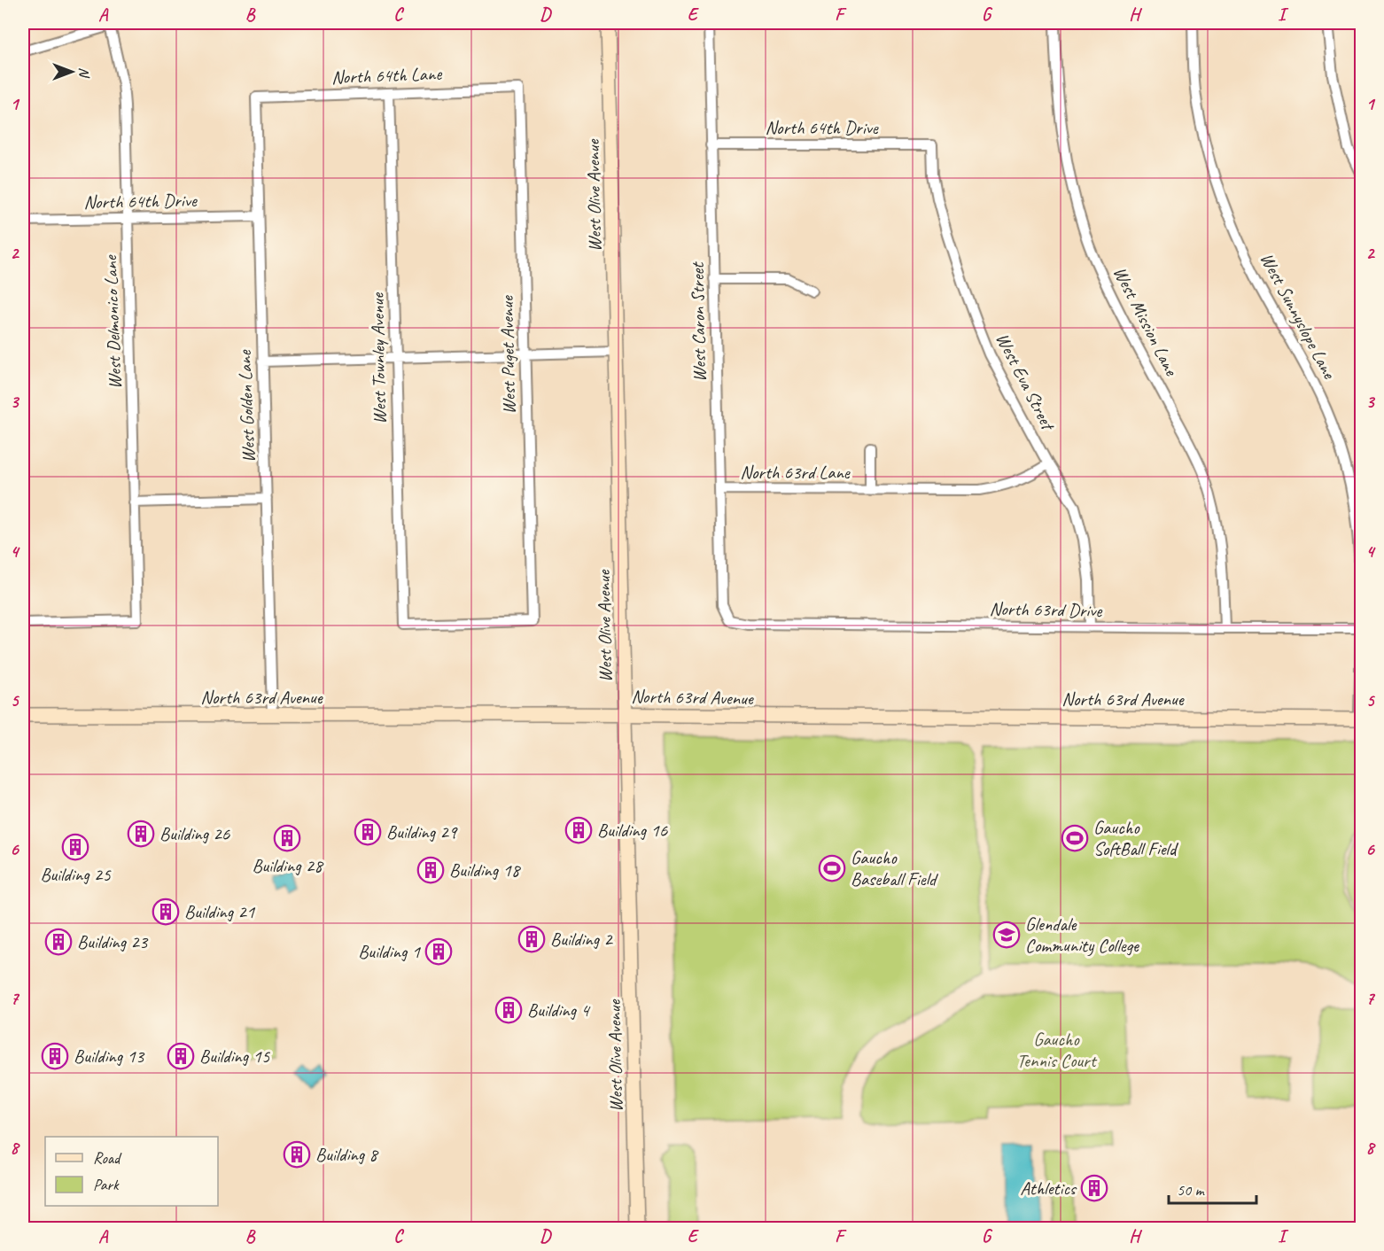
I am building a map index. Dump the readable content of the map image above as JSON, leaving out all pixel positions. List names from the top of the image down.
{
  "streets": {
    "street": [
      "North 64th Lane",
      "North 64th Drive",
      "West Olive Avenue",
      "West Sunnyslope Lane",
      "West Mission Lane",
      "West Delmonico Lane",
      "West Caron Street",
      "West Puget Avenue",
      "West Townley Avenue",
      "West Eva Street",
      "West Golden Lane",
      "North 63rd Lane",
      "North 63rd Drive",
      "North 63rd Avenue"
    ]
  },
  "crossings": [
    ["North 64th Lane", "West Puget Avenue"],
    ["North 64th Lane", "West Townley Avenue"],
    ["North 64th Lane", "West Golden Lane"],
    ["North 64th Drive", "West Delmonico Lane"],
    ["North 64th Drive", "West Caron Street"],
    ["North 64th Drive", "West Eva Street"],
    ["North 64th Drive", "West Golden Lane"],
    ["West Olive Avenue", "North 63rd Avenue"],
    ["West Sunnyslope Lane", "North 63rd Drive"],
    ["West Sunnyslope Lane", "North 63rd Avenue"],
    ["West Mission Lane", "North 63rd Drive"],
    ["West Caron Street", "North 63rd Lane"],
    ["West Caron Street", "North 63rd Drive"],
    ["West Puget Avenue", "West Townley Avenue"],
    ["West Eva Street", "North 63rd Lane"],
    ["West Eva Street", "North 63rd Drive"],
    ["West Golden Lane", "North 63rd Avenue"]
  ],
  "parks": ["Gaucho Tennis Court"],
  "places": {
    "building": [
      "Building 16",
      "Building 29",
      "Building 26",
      "Building 28",
      "Building 25",
      "Building 18",
      "Building 21",
      "Building 2",
      "Building 23",
      "Building 1",
      "Building 4",
      "Building 13",
      "Building 15",
      "Building 8",
      "Athletics"
    ],
    "sports": ["Gaucho SoftBall Field", "Gaucho Baseball Field"],
    "school or university": ["Glendale Community College"]
  },
  "legend": ["Road", "Park"],
  "scale_bar": "50 m",
  "north": "right",
  "grid": {
    "columns": [
      "A",
      "B",
      "C",
      "D",
      "E",
      "F",
      "G",
      "H",
      "I"
    ],
    "rows": [
      "1",
      "2",
      "3",
      "4",
      "5",
      "6",
      "7",
      "8"
    ]
  }
}
